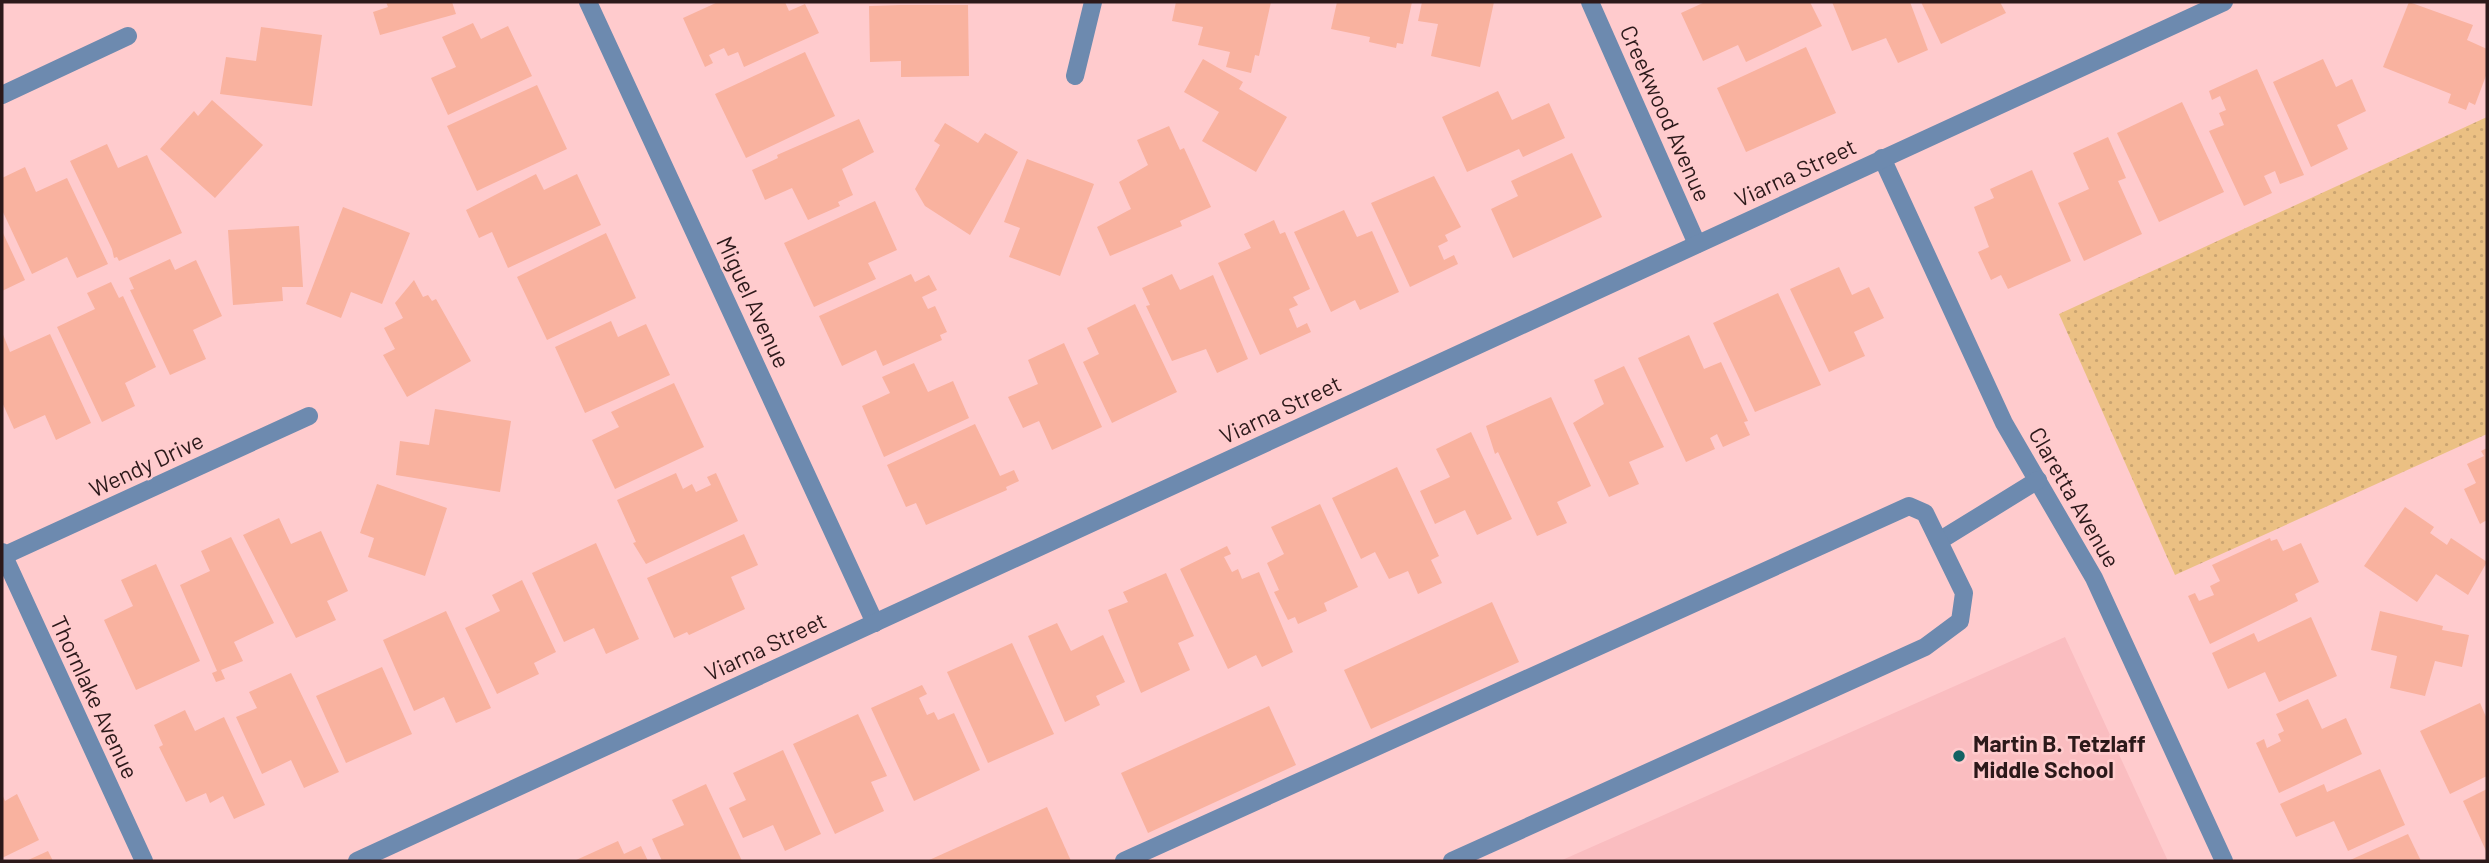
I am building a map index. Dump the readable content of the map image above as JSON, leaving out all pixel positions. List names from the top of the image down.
{
  "streets": {
    "street": [
      "Creekwood Avenue",
      "Viarna Street",
      "Miguel Avenue",
      "Wendy Drive",
      "Claretta Avenue",
      "Thornlake Avenue"
    ]
  },
  "crossings": [
    ["Creekwood Avenue", "Viarna Street"],
    ["Viarna Street", "Miguel Avenue"],
    ["Viarna Street", "Claretta Avenue"],
    ["Wendy Drive", "Thornlake Avenue"]
  ],
  "places": ["Martin B. Tetzlaff Middle School"]
}
